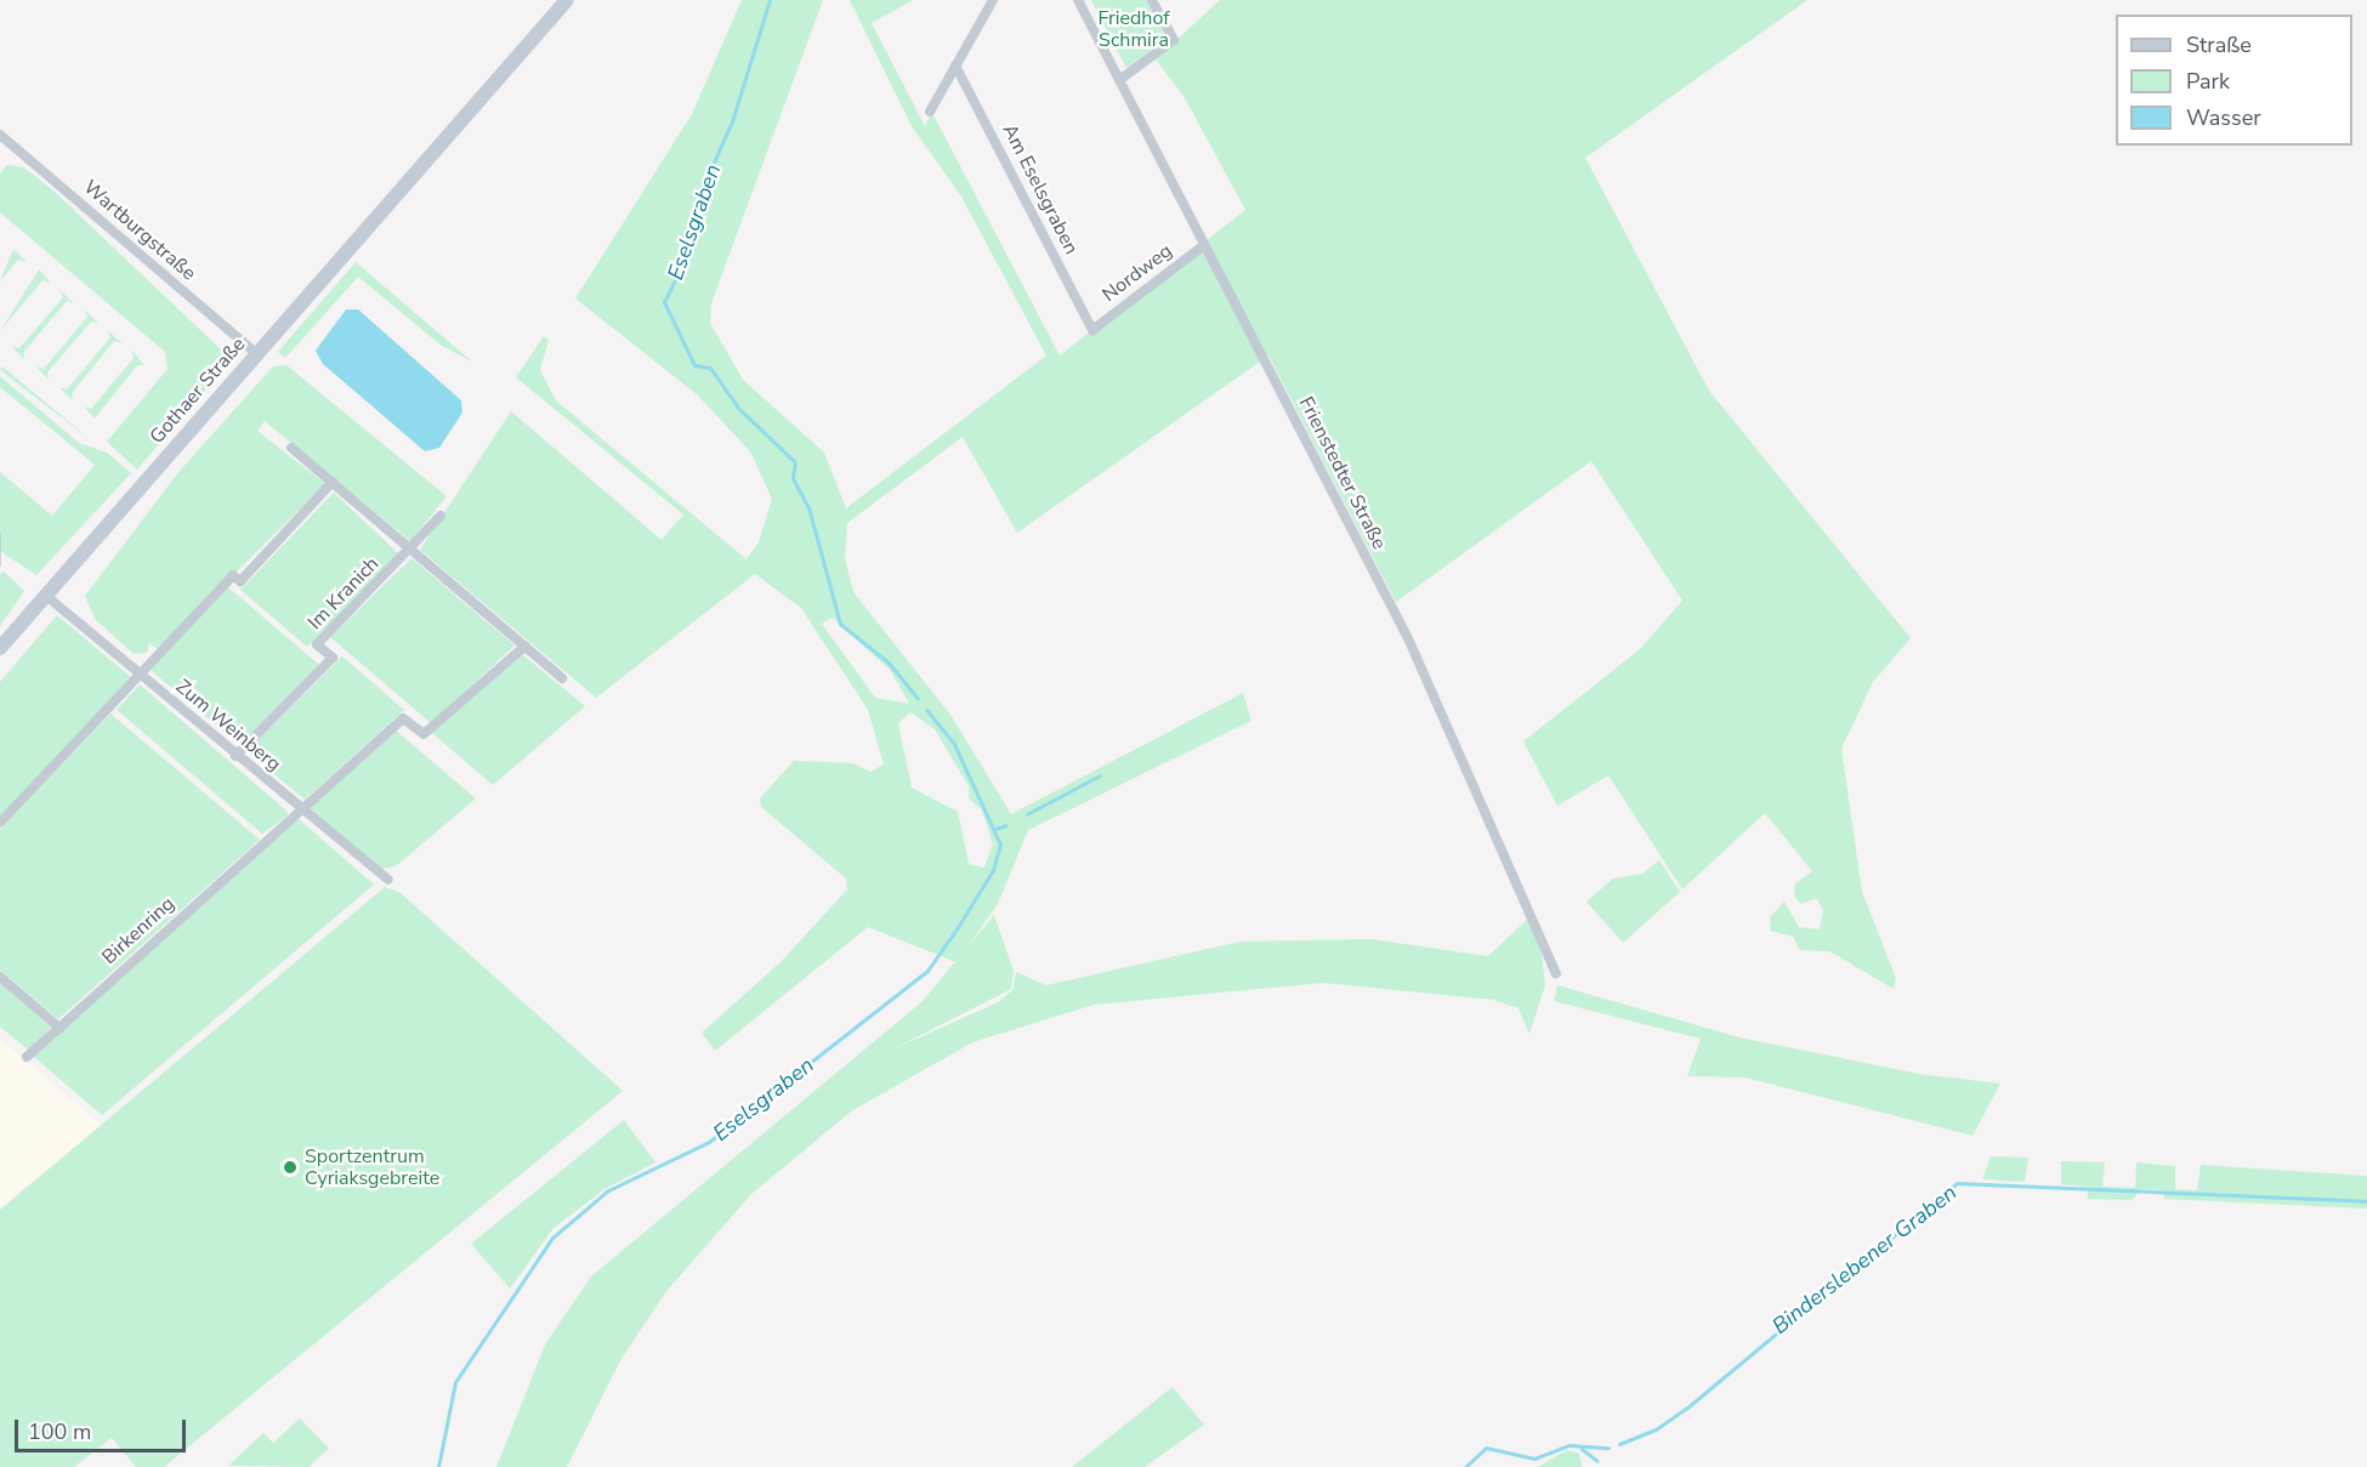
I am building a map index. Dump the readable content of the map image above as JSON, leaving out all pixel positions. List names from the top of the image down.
{
  "streets": {
    "main road": ["Gothaer Straße"],
    "street": [
      "Am Eselsgraben",
      "Wartburgstraße",
      "Nordweg",
      "Frienstedter Straße",
      "Im Kranich",
      "Zum Weinberg",
      "Birkenring"
    ]
  },
  "crossings": [
    ["Am Eselsgraben", "Nordweg"],
    ["Wartburgstraße", "Gothaer Straße"],
    ["Nordweg", "Frienstedter Straße"],
    ["Gothaer Straße", "Zum Weinberg"],
    ["Im Kranich", "Zum Weinberg"],
    ["Zum Weinberg", "Birkenring"]
  ],
  "water": ["Eselsgraben", "Binderslebener Graben"],
  "parks": ["Friedhof Schmira"],
  "places": ["Sportzentrum Cyriaksgebreite"],
  "legend": ["Straße", "Park", "Wasser"],
  "scale_bar": "100 m"
}
